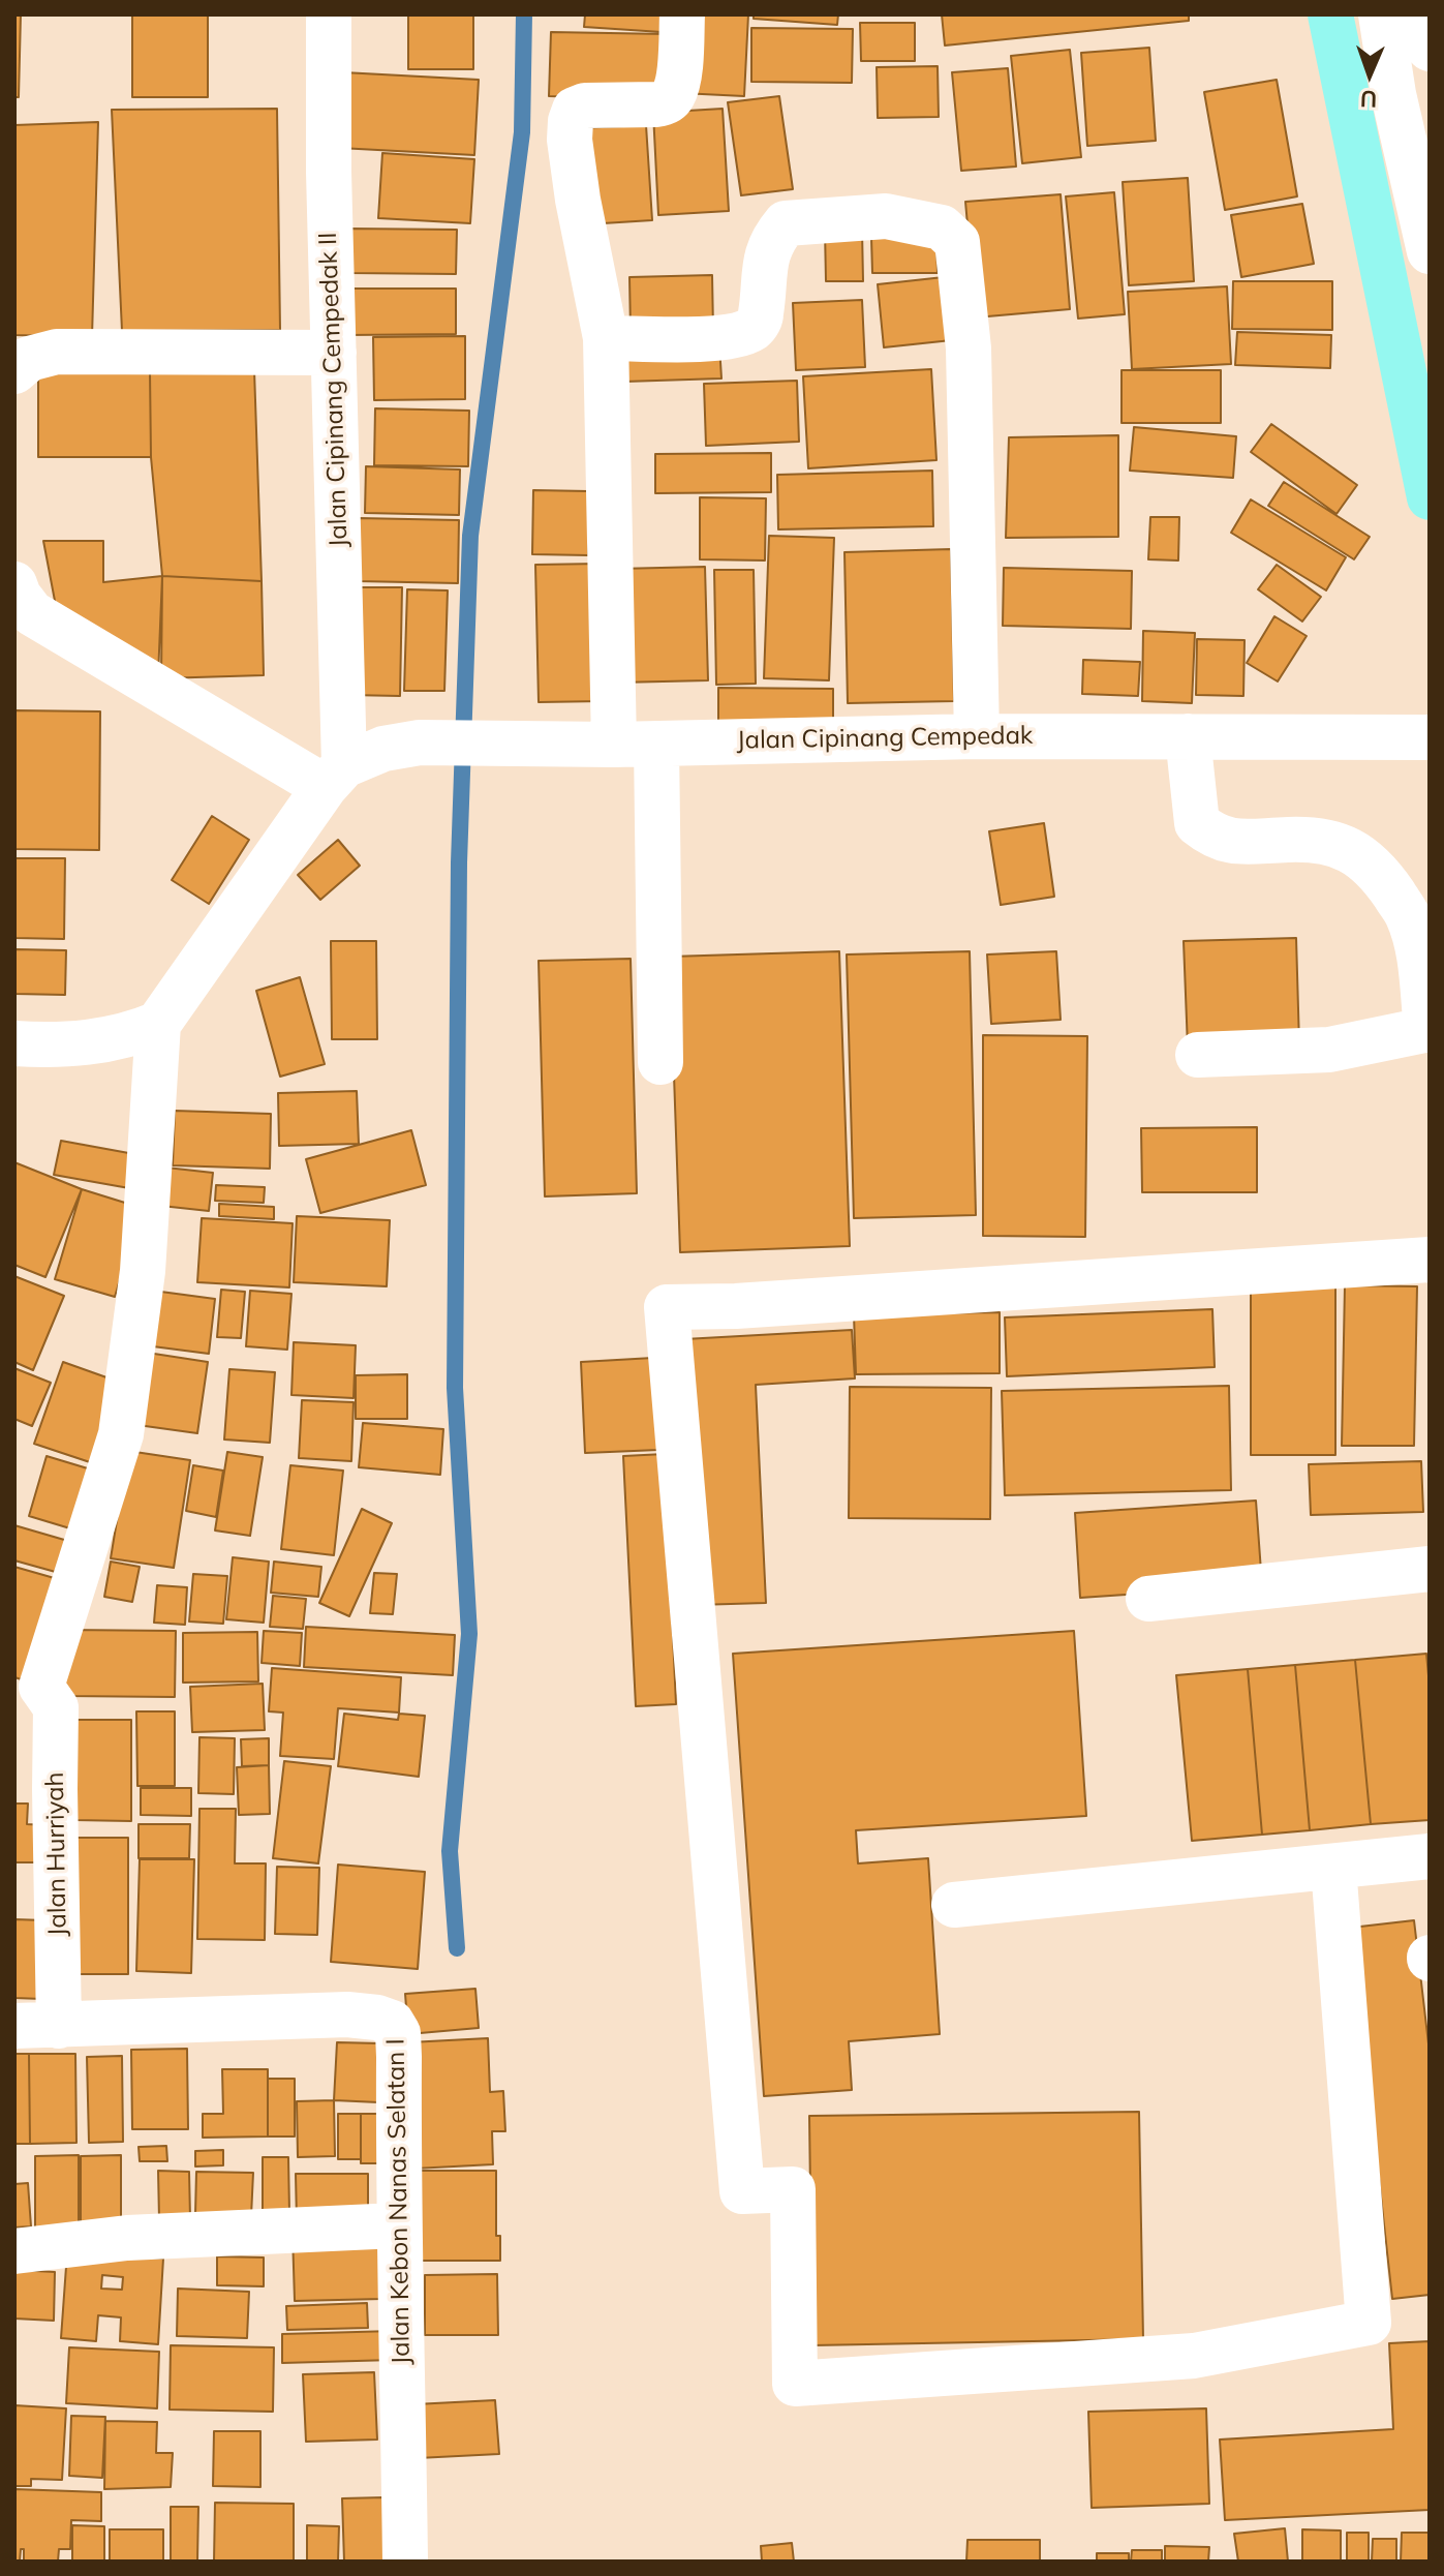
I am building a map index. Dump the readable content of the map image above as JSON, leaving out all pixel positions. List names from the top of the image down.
{
  "streets": {
    "street": [
      "Jalan Cipinang Cempedak II",
      "Jalan Cipinang Cempedak",
      "Jalan Hurriyah",
      "Jalan Kebon Nanas Selatan I"
    ]
  },
  "crossings": [
    ["Jalan Cipinang Cempedak II", "Jalan Cipinang Cempedak"],
    ["Jalan Hurriyah", "Jalan Kebon Nanas Selatan I"]
  ],
  "north": "bottom"
}
